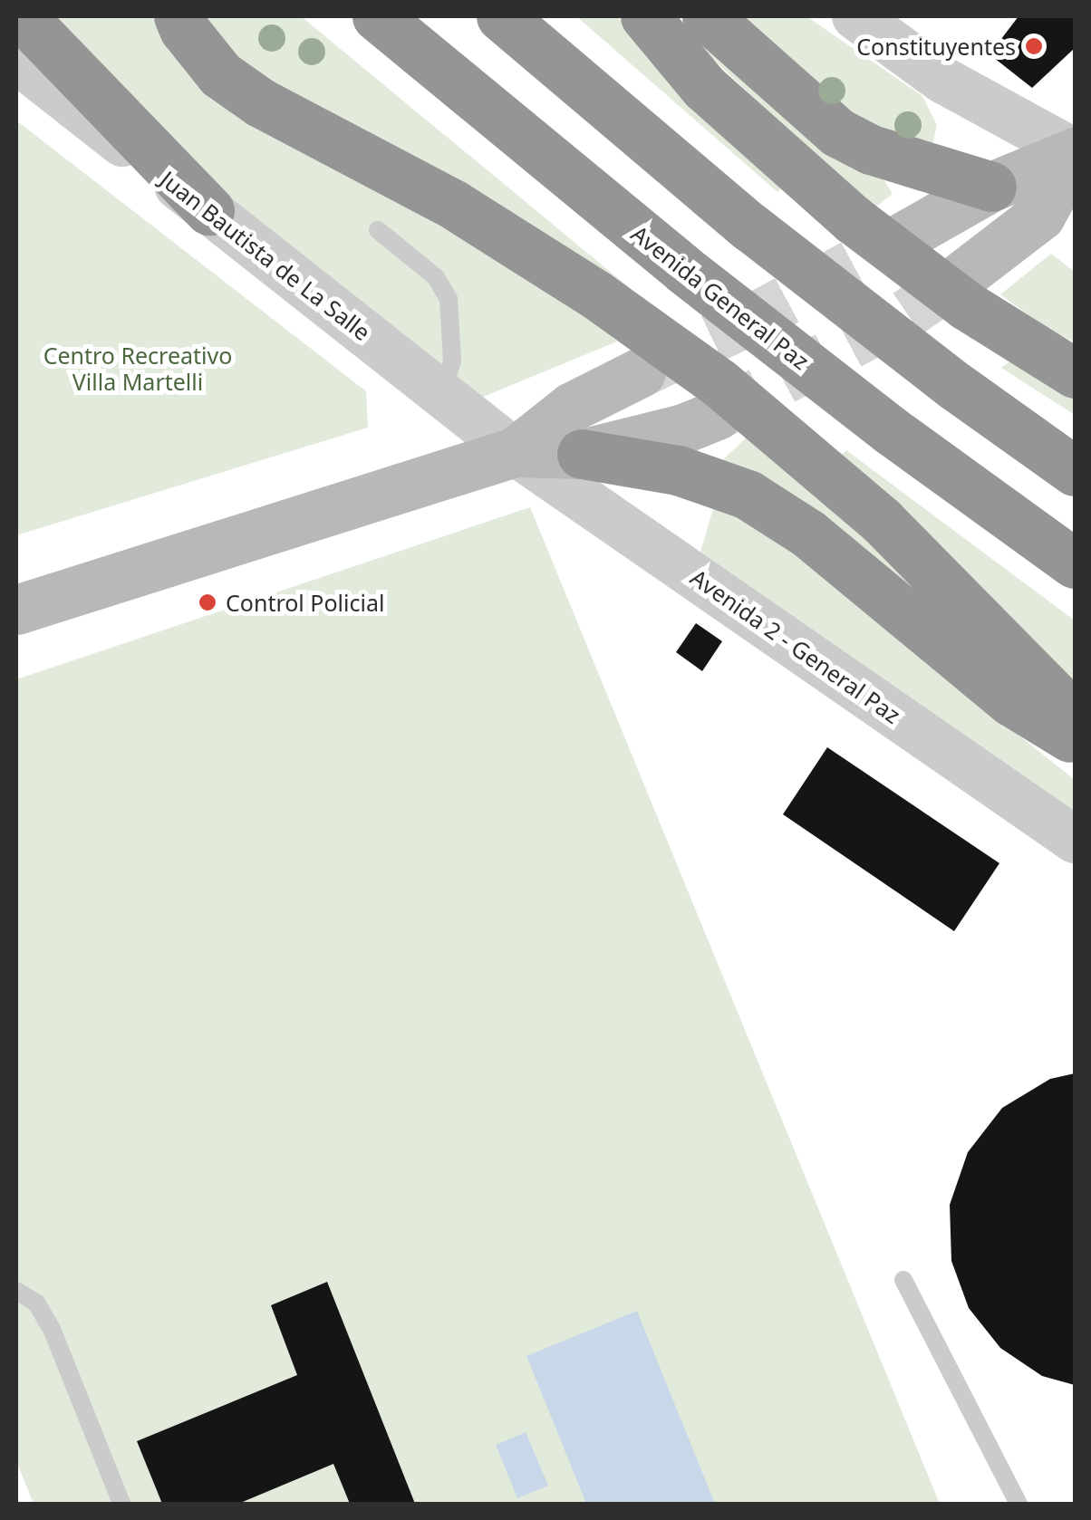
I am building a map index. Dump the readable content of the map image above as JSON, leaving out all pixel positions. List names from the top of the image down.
{
  "streets": {
    "highway": ["Avenida General Paz"],
    "street": ["Juan Bautista de La Salle", "Avenida 2 - General Paz"]
  },
  "crossings": [
    ["Juan Bautista de La Salle", "Avenida 2 - General Paz"]
  ],
  "parks": ["Centro Recreativo Villa Martelli"],
  "places": ["Constituyentes", "Control Policial"]
}
